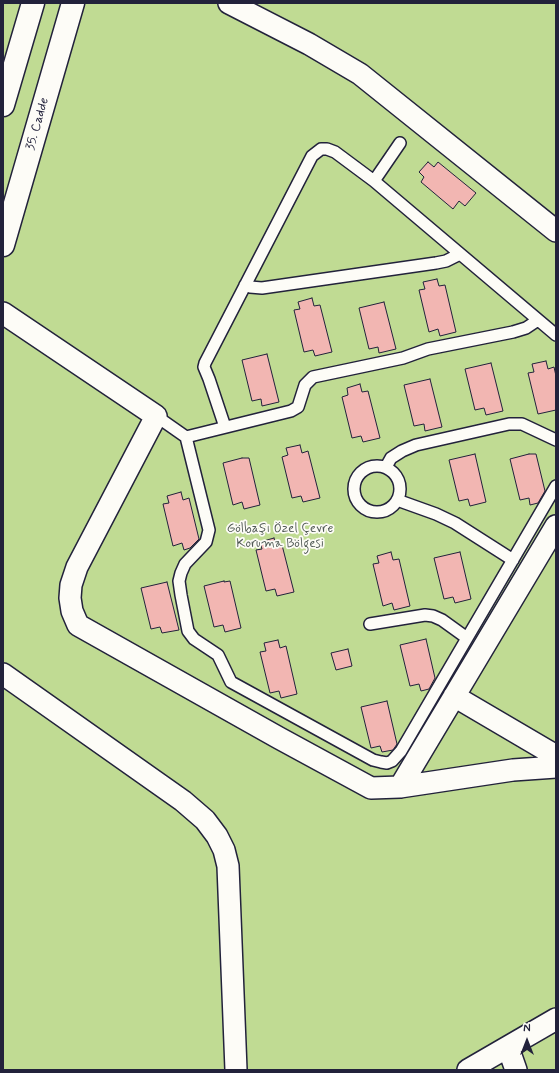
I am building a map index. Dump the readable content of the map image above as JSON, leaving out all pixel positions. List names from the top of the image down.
{
  "streets": {
    "street": ["35. Cadde"]
  },
  "parks": ["Gölbaşı Özel Çevre Koruma Bölgesi"],
  "north": "top"
}
